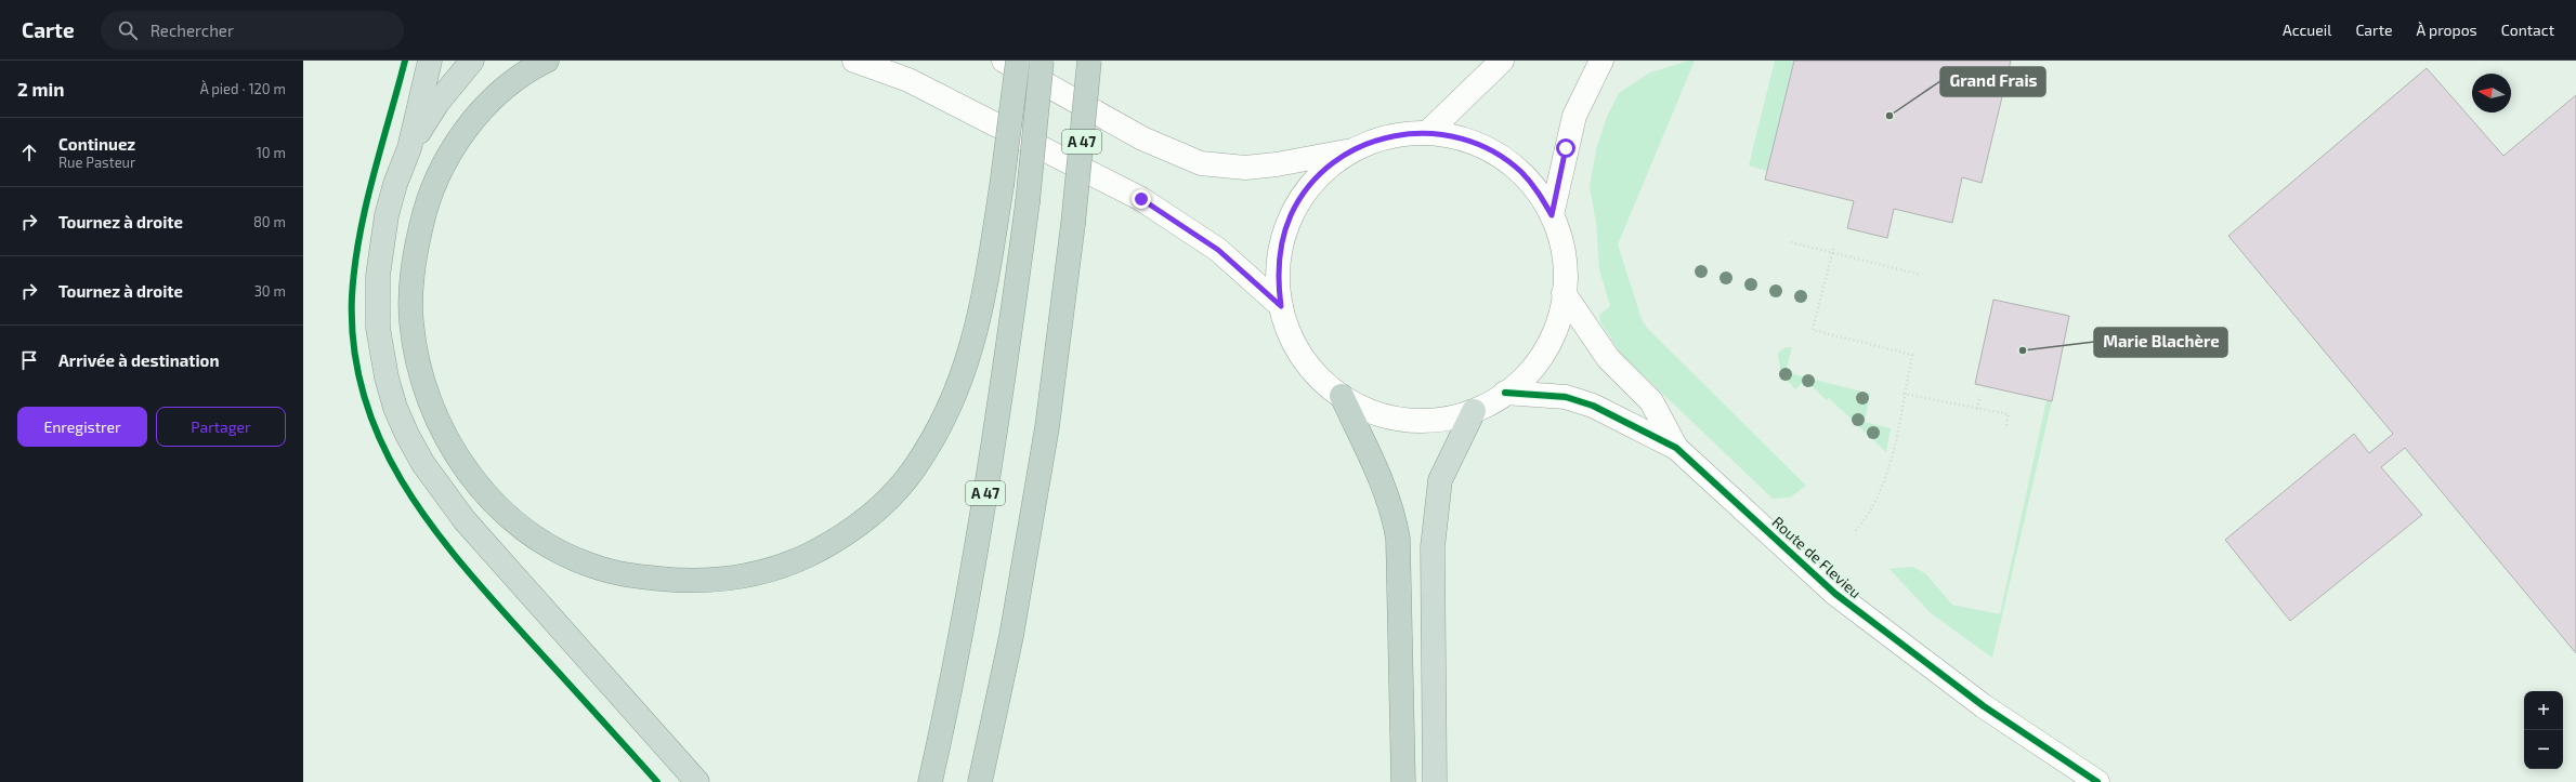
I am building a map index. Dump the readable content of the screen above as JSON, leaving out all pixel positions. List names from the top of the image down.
{
  "streets": {
    "highway": ["A 47"],
    "main road": ["Route de Flevieu"]
  },
  "places": ["Grand Frais", "Marie Blachère"],
  "north": "left",
  "page": {
    "header": "Carte",
    "search": "Rechercher",
    "nav": [
      "Accueil",
      "Carte",
      "À propos",
      "Contact"
    ],
    "heading": ["2 min", "À pied · 120 m"],
    "list": [
      ["Continuez", "Rue Pasteur", "10 m"],
      ["Tournez à droite", "80 m"],
      ["Tournez à droite", "30 m"],
      "Arrivée à destination"
    ],
    "buttons": ["Enregistrer", "Partager"],
    "map_buttons": ["+", "−"]
  }
}
